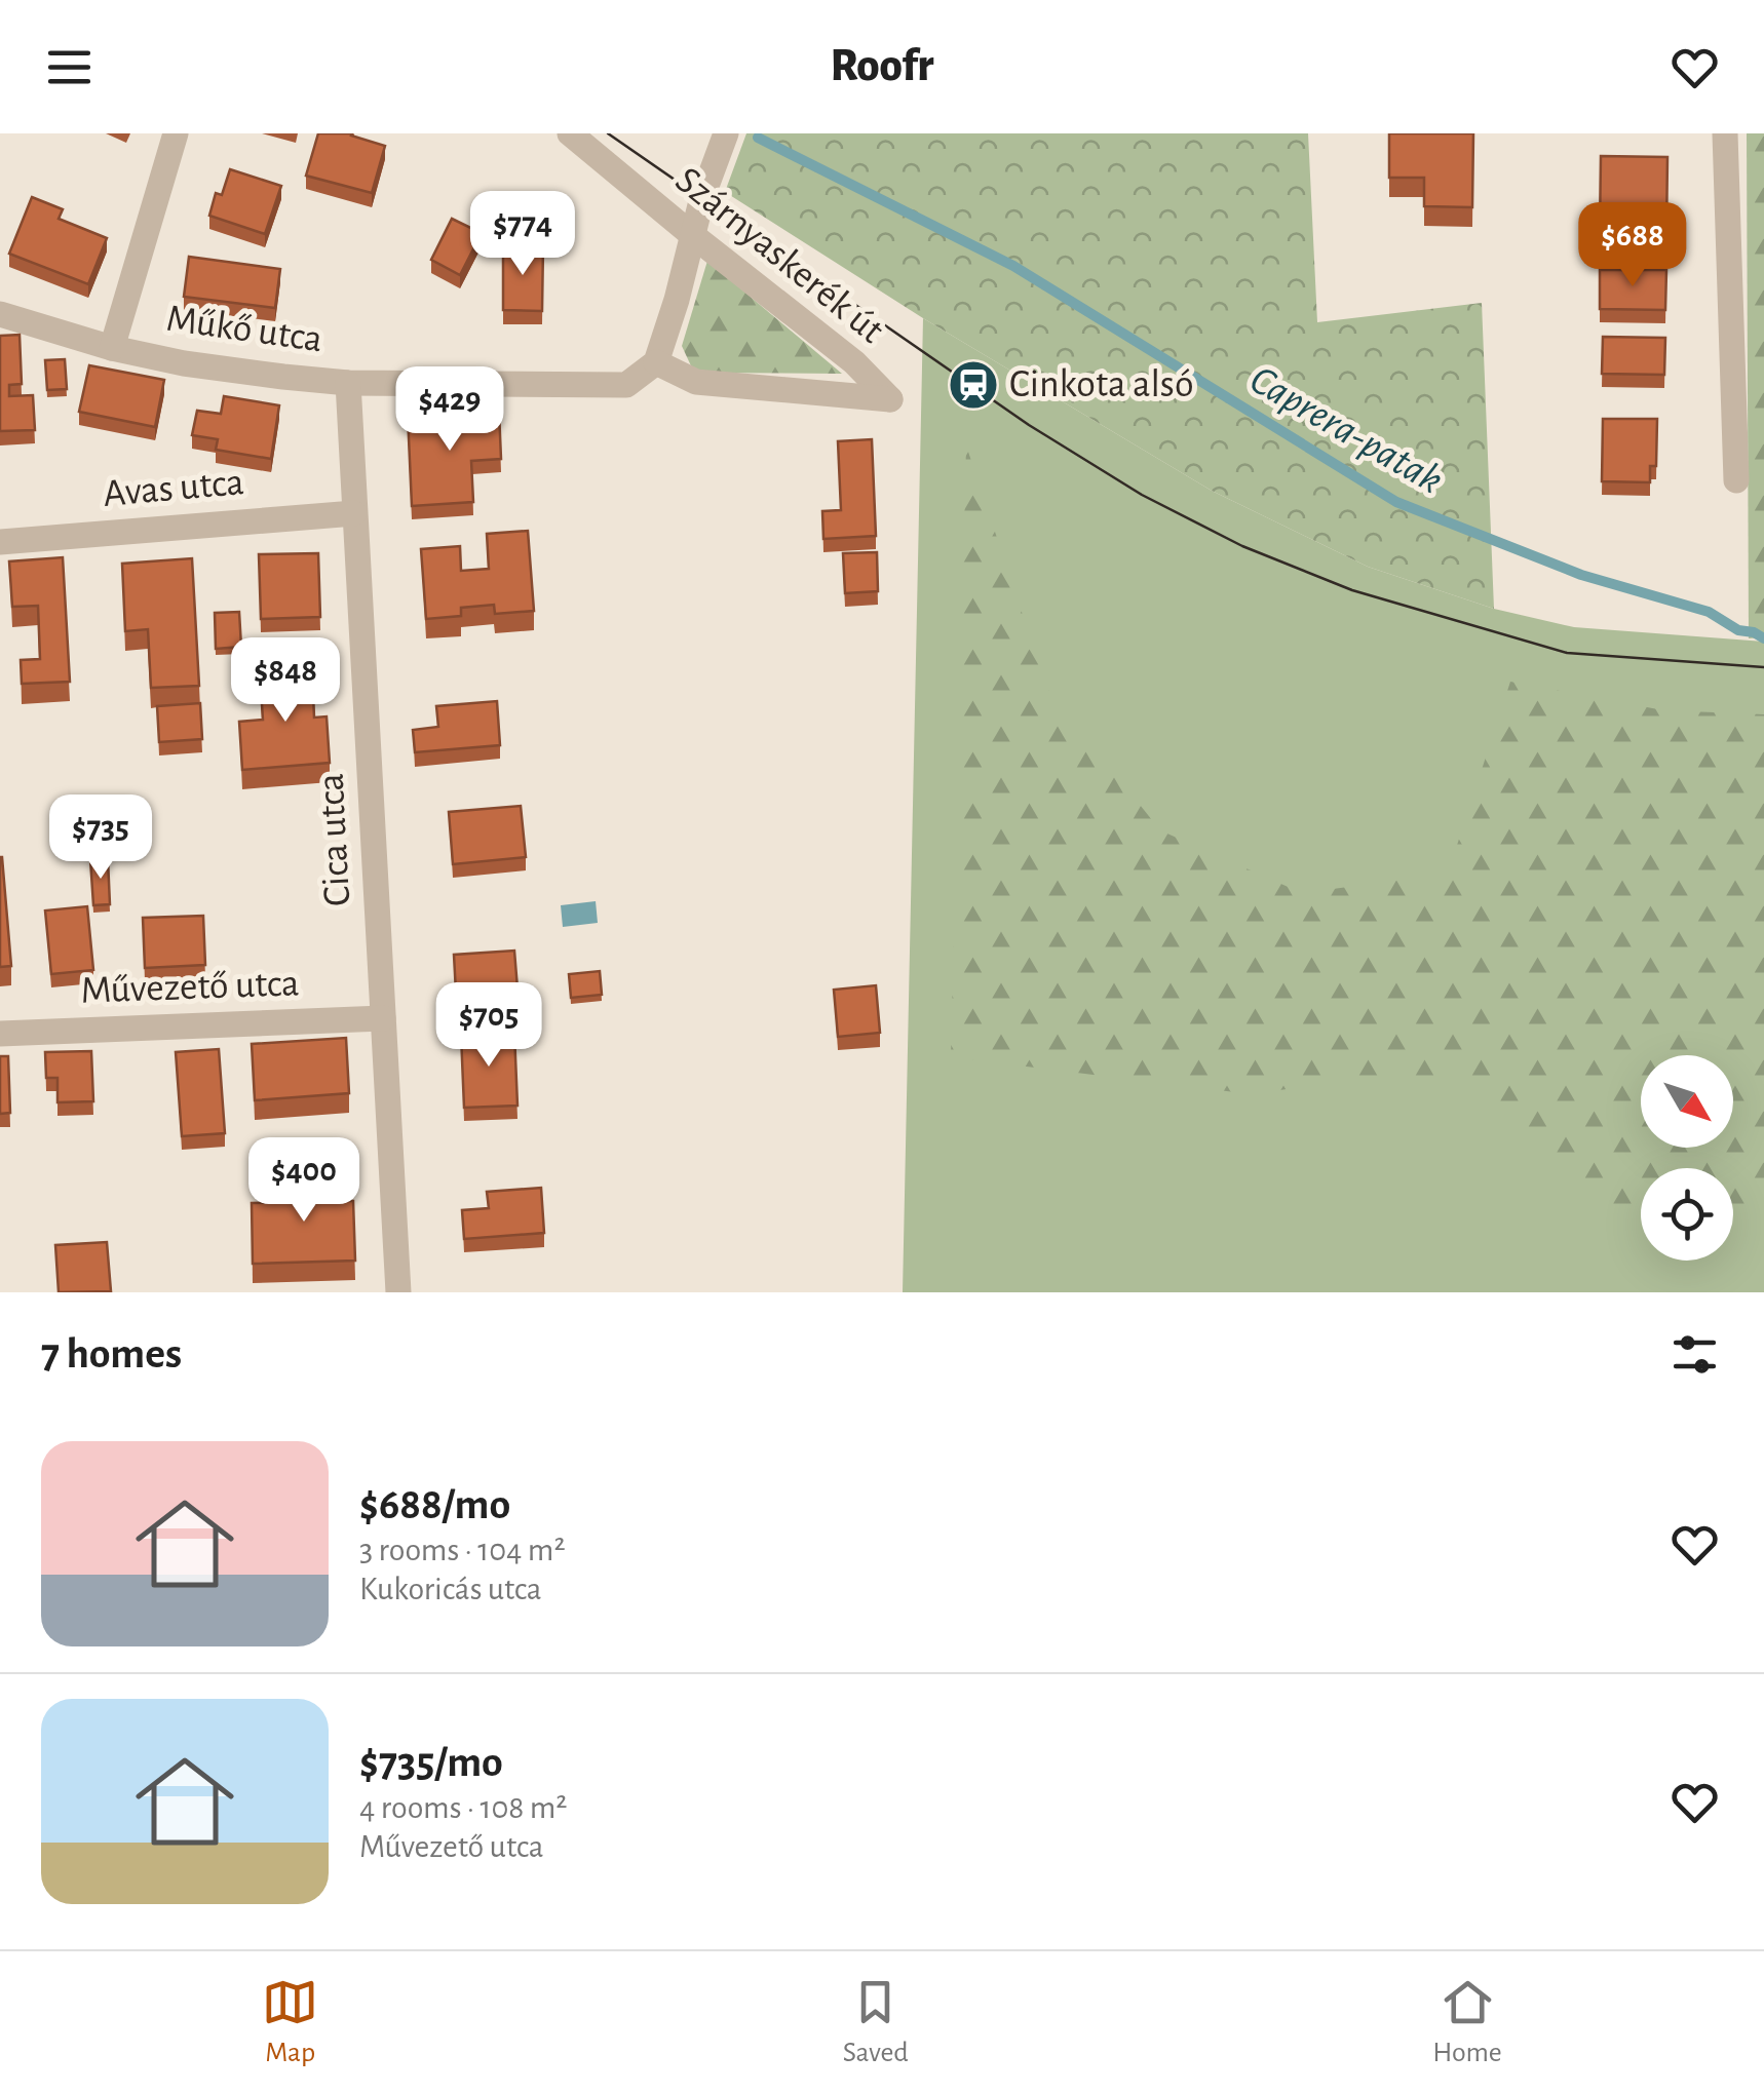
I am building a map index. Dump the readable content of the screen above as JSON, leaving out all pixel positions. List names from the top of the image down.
{
  "streets": {
    "street": [
      "Szárnyaskerék út",
      "Műkő utca",
      "Avas utca",
      "Cica utca",
      "Művezető utca"
    ]
  },
  "crossings": [
    ["Szárnyaskerék út", "Műkő utca"],
    ["Műkő utca", "Cica utca"],
    ["Avas utca", "Cica utca"],
    ["Cica utca", "Művezető utca"]
  ],
  "water": ["Caprera-patak"],
  "places": {
    "station": ["Cinkota alsó"]
  },
  "north": "bottom right",
  "page": {
    "header": "Roofr",
    "price": [
      "$774",
      "$688",
      "$429",
      "$848",
      "$735",
      "$705",
      "$400"
    ],
    "heading": "7 homes",
    "list": [
      {
        "name": "$688/mo",
        "note": "3 rooms · 104 m² · Kukoricás utca"
      },
      {
        "name": "$735/mo",
        "note": "4 rooms · 108 m² · Művezető utca"
      }
    ],
    "tabs": ["Map", "Saved", "Home"]
  }
}
